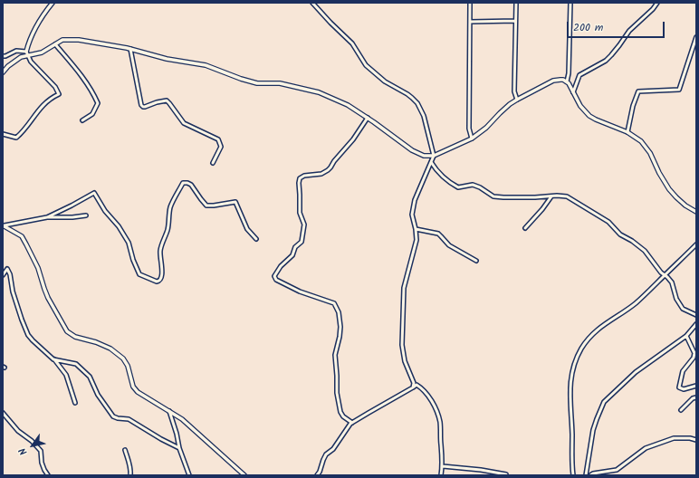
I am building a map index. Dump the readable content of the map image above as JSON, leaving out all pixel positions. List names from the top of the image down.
{
  "scale_bar": "200 m",
  "north": "bottom left"
}
